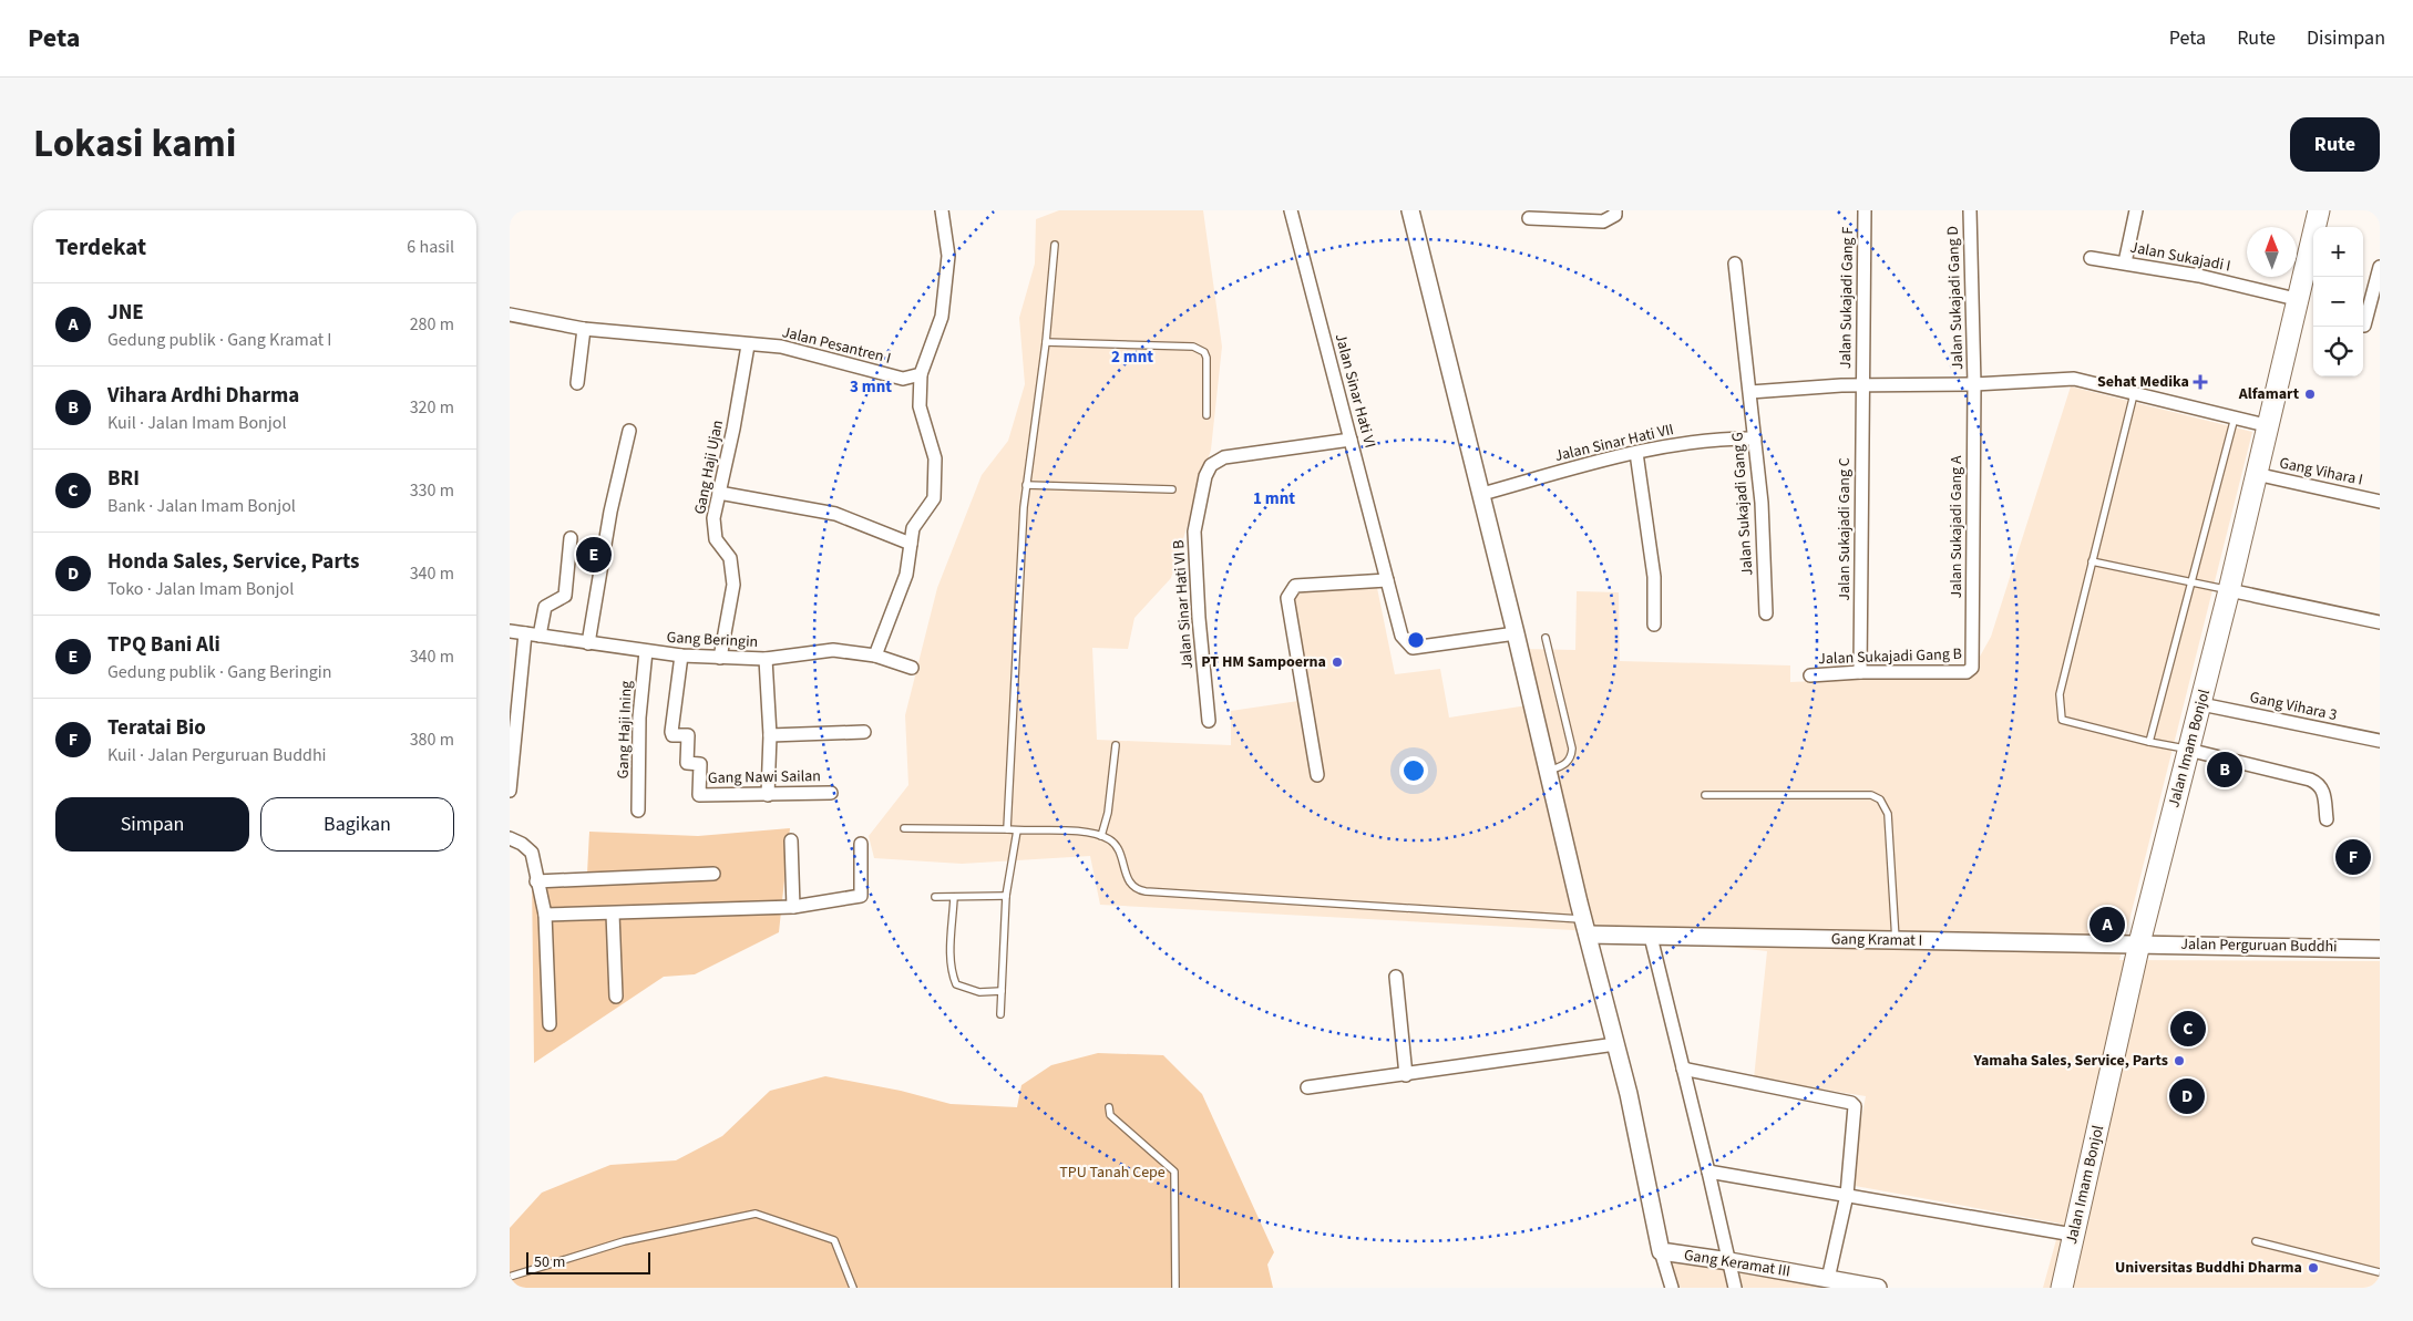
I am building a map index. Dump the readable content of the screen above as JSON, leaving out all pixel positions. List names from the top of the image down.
{
  "streets": {
    "main road": ["Jalan Imam Bonjol"],
    "street": [
      "Jalan Sukajadi I",
      "Jalan Sukajadi Gang F",
      "Jalan Sukajadi Gang D",
      "Jalan Pesantren I",
      "Jalan Sinar Hati VI",
      "Jalan Sinar Hati VII",
      "Gang Haji Ujan",
      "Gang Vihara I",
      "Jalan Sukajadi Gang G",
      "Jalan Sukajadi Gang A",
      "Jalan Sukajadi Gang C",
      "Jalan Sinar Hati VI B",
      "Gang Beringin",
      "Jalan Sukajadi Gang B",
      "Gang Vihara 3",
      "Gang Haji Ining",
      "Gang Nawi Sailan",
      "Gang Kramat I",
      "Jalan Perguruan Buddhi",
      "Gang Keramat III"
    ]
  },
  "crossings": [
    ["Jalan Sukajadi I", "Jalan Imam Bonjol"],
    ["Jalan Sukajadi Gang F", "Jalan Sukajadi Gang C"],
    ["Jalan Sukajadi Gang D", "Jalan Sukajadi Gang A"],
    ["Jalan Pesantren I", "Gang Haji Ujan"],
    ["Jalan Sinar Hati VI", "Jalan Sinar Hati VI B"],
    ["Jalan Sinar Hati VII", "Jalan Sukajadi Gang G"],
    ["Gang Haji Ujan", "Gang Beringin"],
    ["Gang Vihara I", "Jalan Imam Bonjol"],
    ["Jalan Sukajadi Gang A", "Jalan Sukajadi Gang B"],
    ["Jalan Sukajadi Gang C", "Jalan Sukajadi Gang B"],
    ["Gang Beringin", "Gang Haji Ining"],
    ["Gang Beringin", "Gang Nawi Sailan"],
    ["Gang Vihara 3", "Jalan Imam Bonjol"],
    ["Jalan Imam Bonjol", "Gang Kramat I"],
    ["Jalan Imam Bonjol", "Jalan Perguruan Buddhi"],
    ["Gang Kramat I", "Jalan Perguruan Buddhi"]
  ],
  "parks": ["TPU Tanah Cepe"],
  "places": {
    "health": ["Sehat Medika"],
    "other": [
      "Alfamart",
      "PT HM Sampoerna",
      "Yamaha Sales, Service, Parts",
      "Universitas Buddhi Dharma"
    ]
  },
  "scale_bar": "50 m",
  "north": "top",
  "page": {
    "header": "Peta",
    "nav": ["Peta", "Rute", "Disimpan"],
    "title": "Lokasi kami",
    "buttons": [
      "Rute",
      ["Simpan", "Bagikan"]
    ],
    "heading": ["Terdekat", "6 hasil"],
    "map_buttons": ["+", "−"],
    "list": [
      {
        "mark": "A",
        "name": "JNE",
        "note": "Gedung publik · Gang Kramat I",
        "value": "280 m"
      },
      {
        "mark": "B",
        "name": "Vihara Ardhi Dharma",
        "note": "Kuil · Jalan Imam Bonjol",
        "value": "320 m"
      },
      {
        "mark": "C",
        "name": "BRI",
        "note": "Bank · Jalan Imam Bonjol",
        "value": "330 m"
      },
      {
        "mark": "D",
        "name": "Honda Sales, Service, Parts",
        "note": "Toko · Jalan Imam Bonjol",
        "value": "340 m"
      },
      {
        "mark": "E",
        "name": "TPQ Bani Ali",
        "note": "Gedung publik · Gang Beringin",
        "value": "340 m"
      },
      {
        "mark": "F",
        "name": "Teratai Bio",
        "note": "Kuil · Jalan Perguruan Buddhi",
        "value": "380 m"
      }
    ],
    "pins": [
      "E",
      "B",
      "F",
      "A",
      "C",
      "D"
    ],
    "scale": "50 m"
  },
  "rings": ["2 mnt", "3 mnt", "1 mnt"]
}
